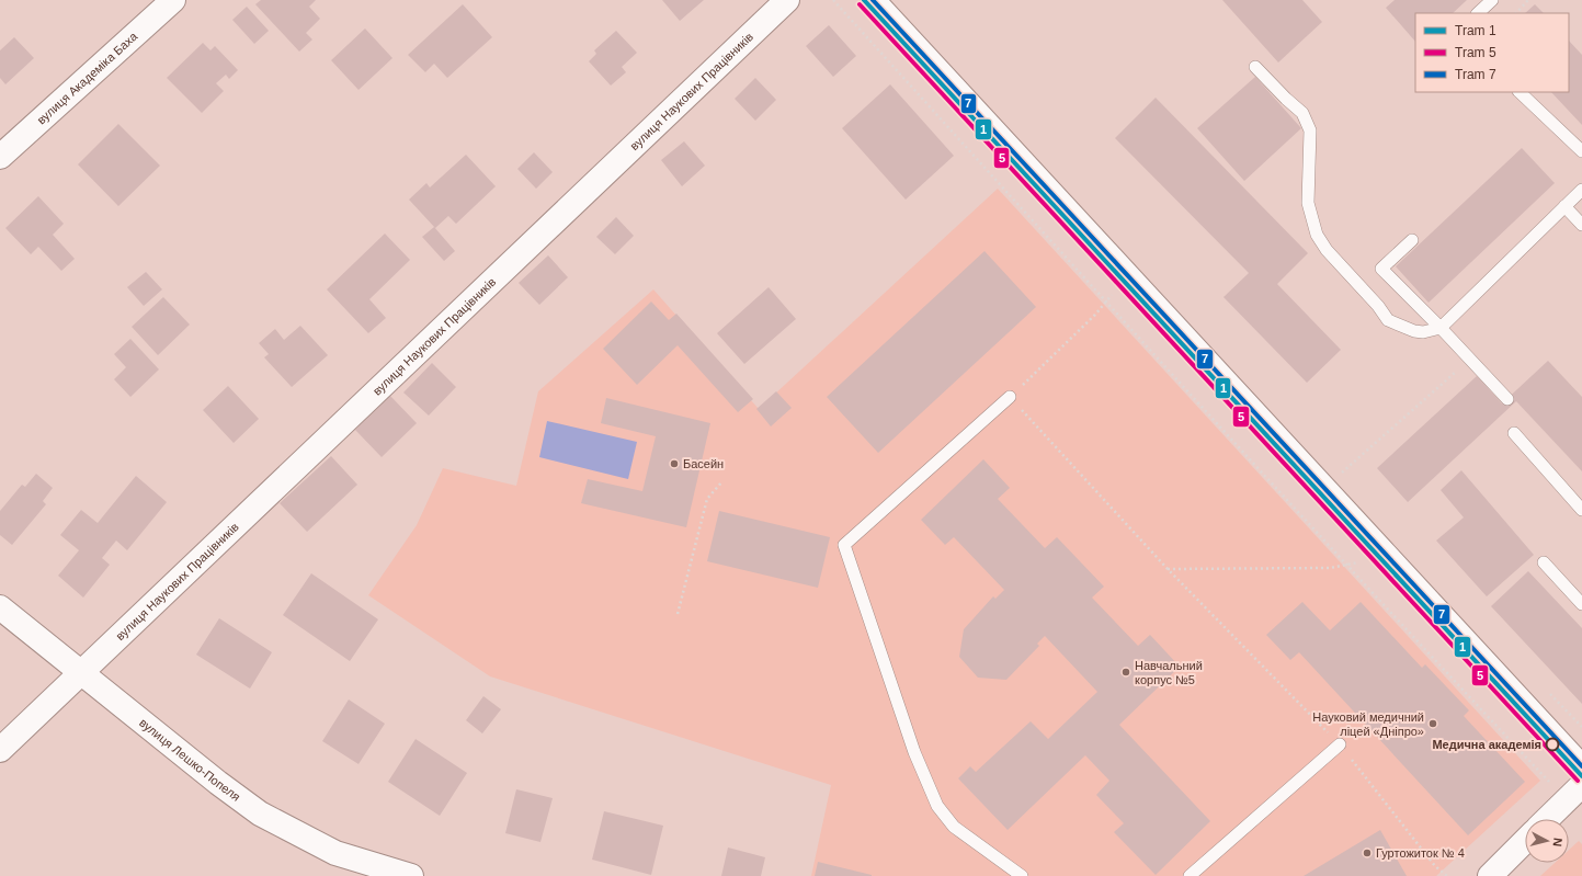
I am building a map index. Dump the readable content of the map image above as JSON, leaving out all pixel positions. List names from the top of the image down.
{
  "streets": {
    "street": ["вулиця Академіка Баха", "вулиця Наукових Працівників", "вулиця Лешко-Попеля"]
  },
  "crossings": [
    ["вулиця Наукових Працівників", "вулиця Лешко-Попеля"]
  ],
  "places": [
    "Басейн",
    "Навчальний корпус №5",
    "Науковий медичний ліцей «Дніпро»",
    "Медична академія",
    "Гуртожиток № 4"
  ],
  "lines": ["tram line 1", "tram line 7", "tram line 5"],
  "legend": ["Tram 1", "Tram 5", "Tram 7"],
  "north": "right"
}
